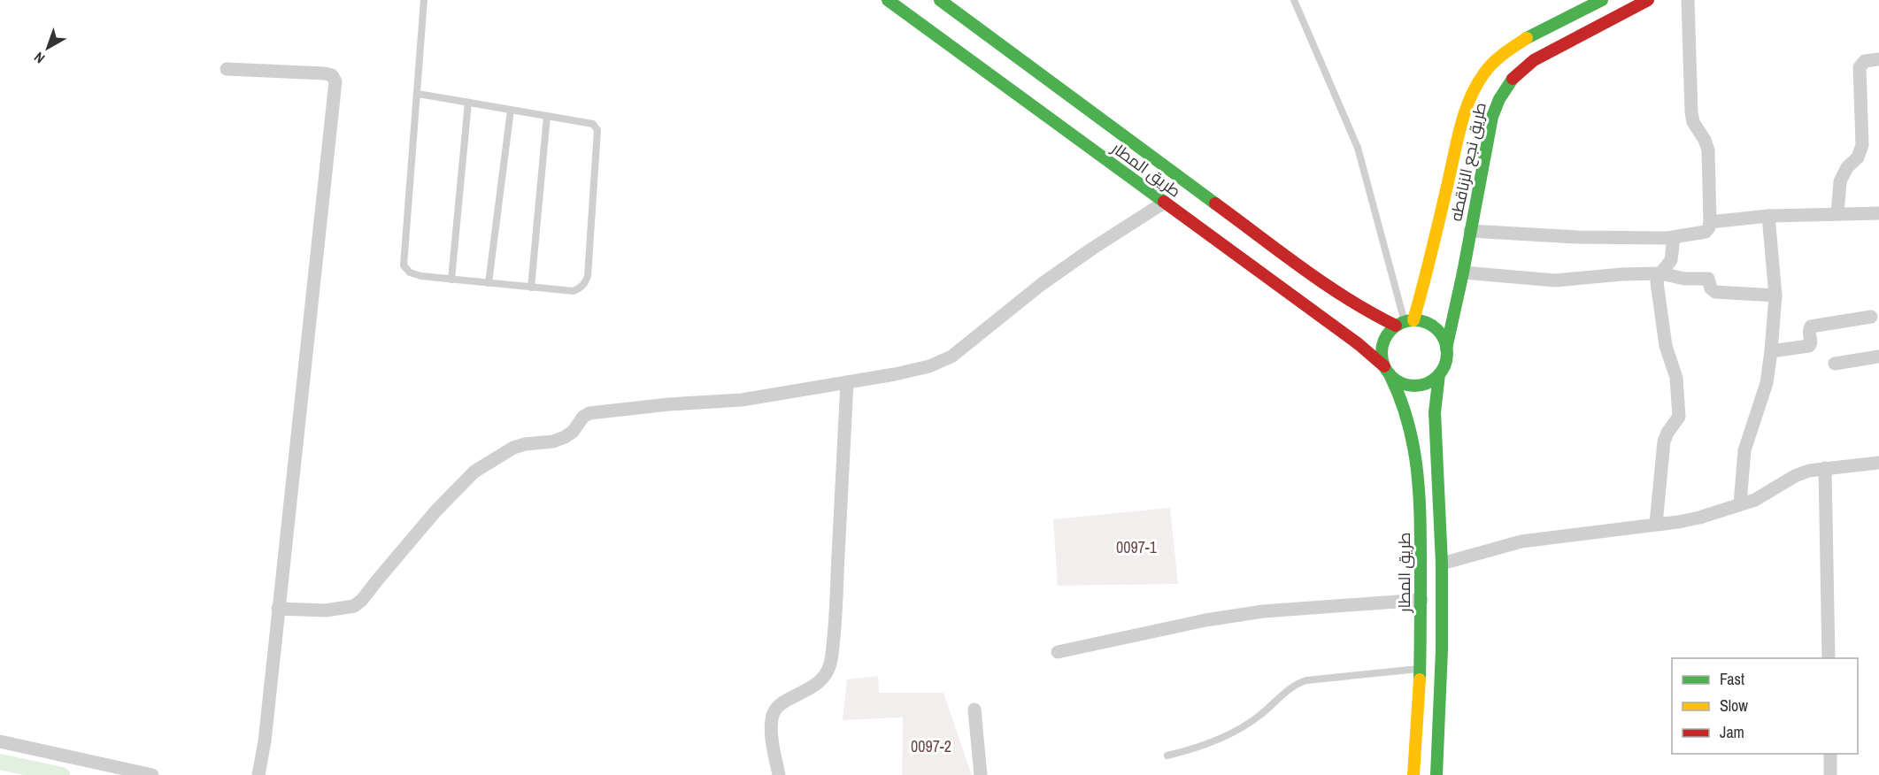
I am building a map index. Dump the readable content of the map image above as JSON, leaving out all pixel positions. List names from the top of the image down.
{
  "streets": {
    "main road": ["طريق نجع الزناقطه", "طريق المطار"]
  },
  "crossings": [
    ["طريق نجع الزناقطه", "طريق المطار"]
  ],
  "parks": ["0097-1", "0097-2"],
  "legend": ["Fast", "Slow", "Jam"],
  "north": "bottom left"
}
